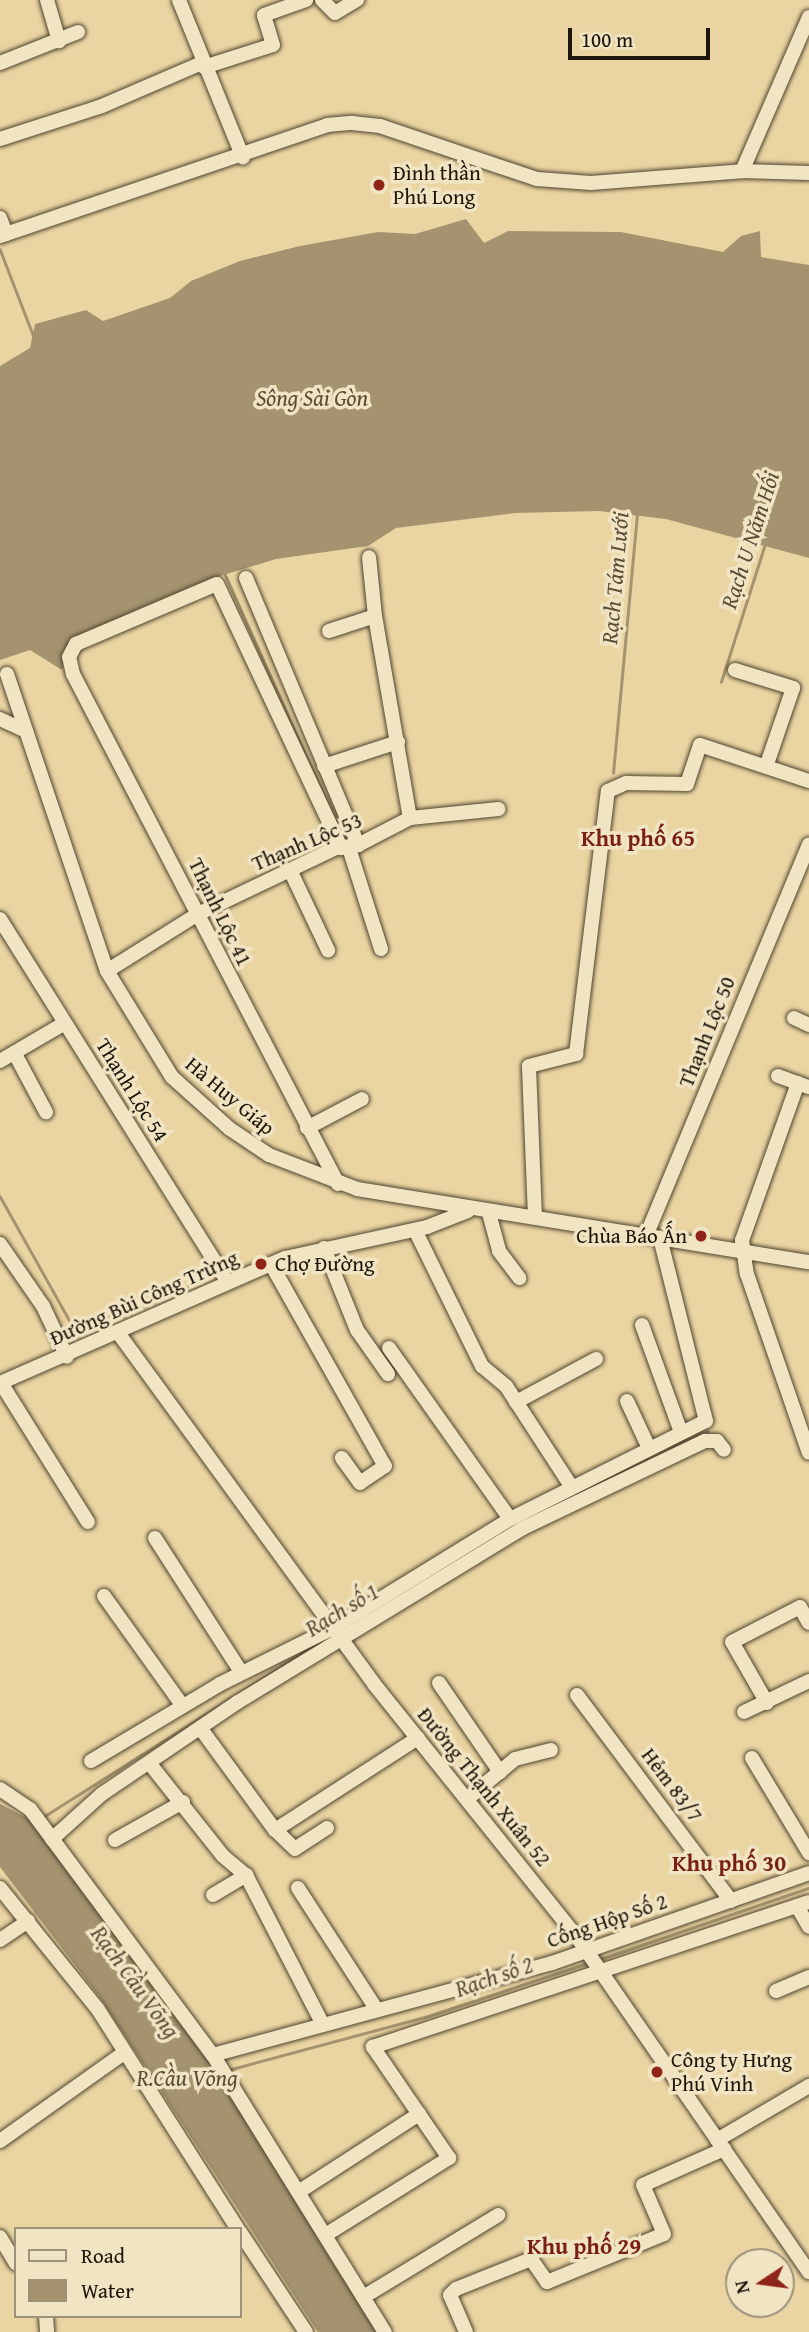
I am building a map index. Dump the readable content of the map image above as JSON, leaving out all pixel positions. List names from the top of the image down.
{
  "streets": {
    "street": [
      "Thạnh Lộc 53",
      "Thạnh Lộc 41",
      "Thạnh Lộc 50",
      "Thạnh Lộc 54",
      "Hà Huy Giáp",
      "Đường Bùi Công Trừng",
      "Hẻm 83/7",
      "Đường Thạnh Xuân 52",
      "Cống Hộp Số 2"
    ]
  },
  "crossings": [
    ["Thạnh Lộc 53", "Thạnh Lộc 41"],
    ["Thạnh Lộc 53", "Hà Huy Giáp"],
    ["Thạnh Lộc 41", "Hà Huy Giáp"],
    ["Thạnh Lộc 50", "Hà Huy Giáp"],
    ["Thạnh Lộc 54", "Đường Bùi Công Trừng"],
    ["Hà Huy Giáp", "Đường Bùi Công Trừng"],
    ["Đường Bùi Công Trừng", "Đường Thạnh Xuân 52"],
    ["Hẻm 83/7", "Cống Hộp Số 2"],
    ["Đường Thạnh Xuân 52", "Cống Hộp Số 2"]
  ],
  "districts": ["Khu phố 65", "Khu phố 30", "Khu phố 29"],
  "water": [
    "Sông Sài Gòn",
    "Rạch U Năm Hối",
    "Rạch Tám Lưới",
    "Rạch số 1",
    "Rạch số 2",
    "Rạch Cầu Võng",
    "R.Cầu Võng"
  ],
  "places": [
    "Đình thần Phú Long",
    "Chùa Báo Ấn",
    "Chợ Đường",
    "Công ty Hưng Phú Vinh"
  ],
  "legend": ["Road", "Water"],
  "scale_bar": "100 m",
  "north": "left"
}
